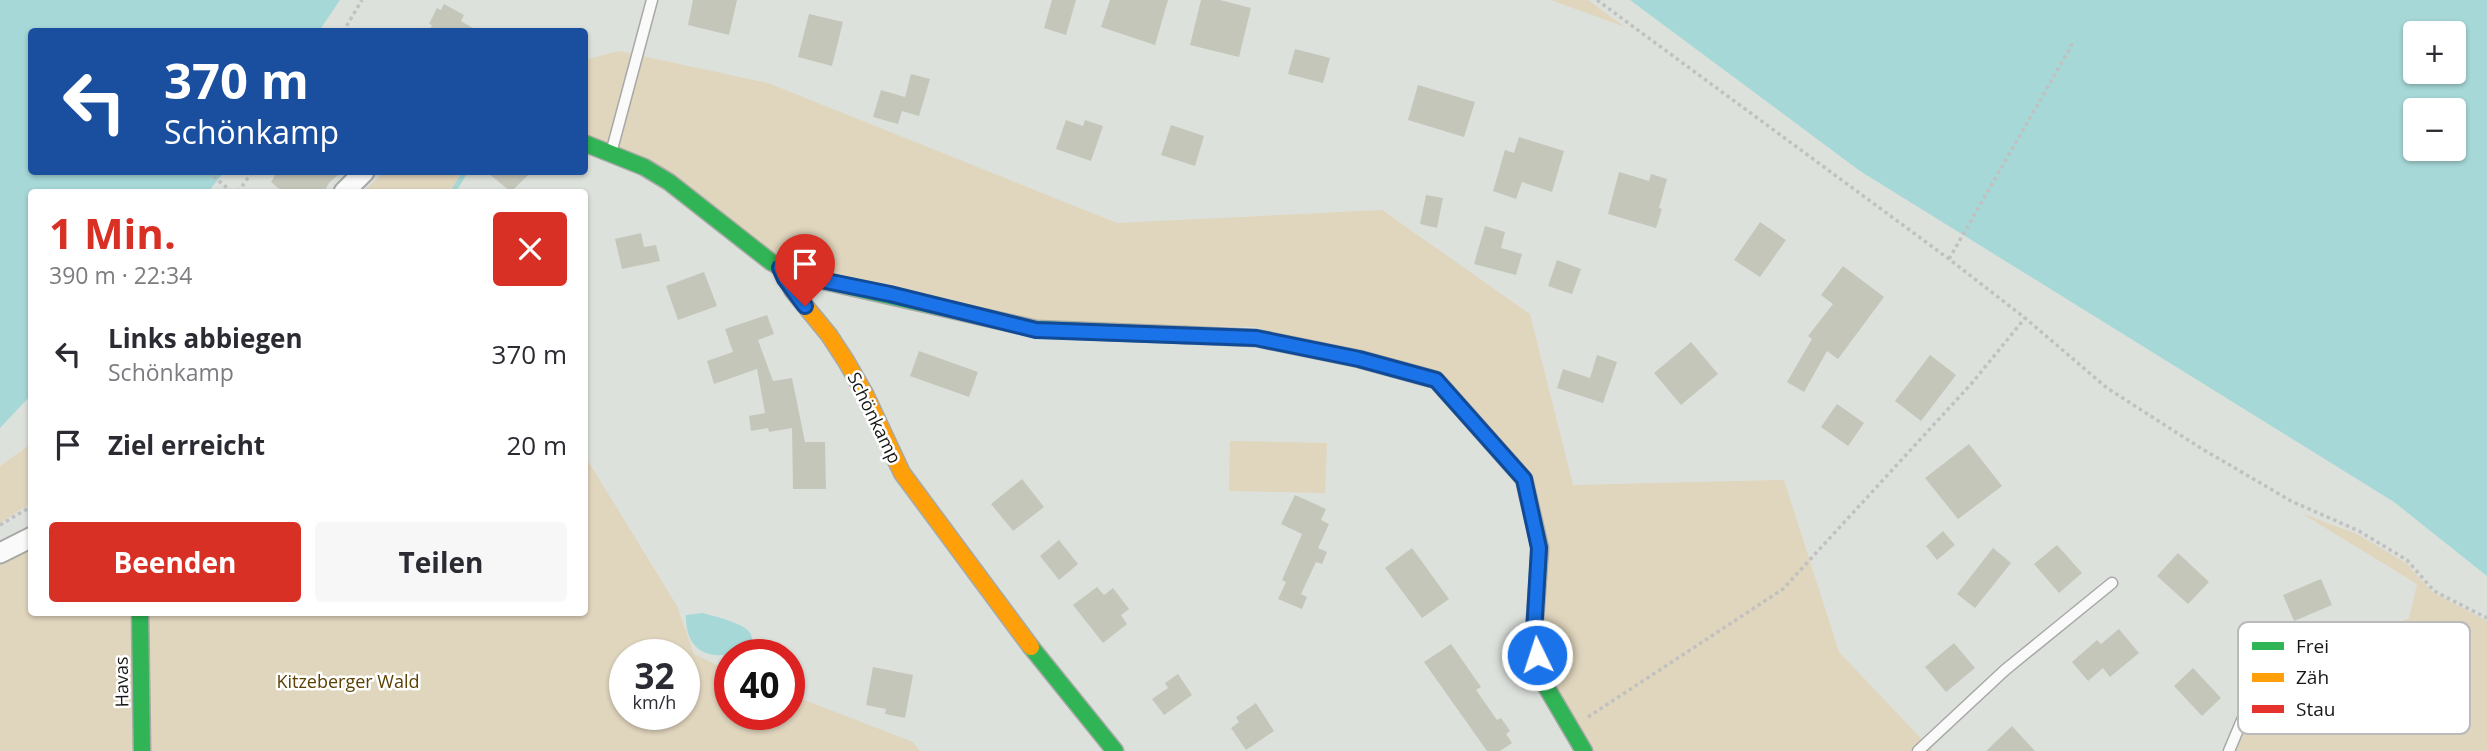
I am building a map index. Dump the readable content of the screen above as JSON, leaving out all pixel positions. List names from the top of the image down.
{
  "streets": {
    "street": ["Schönkamp", "Havas"]
  },
  "parks": ["Kitzeberger Wald"],
  "legend": ["Frei", "Zäh", "Stau"],
  "page": {
    "map_buttons": ["+", "−"],
    "turn": ["370 m", "Schönkamp"],
    "heading": ["1 Min.", "390 m · 22:34"],
    "list": [
      {
        "name": "Links abbiegen",
        "note": "Schönkamp",
        "value": "370 m"
      },
      {
        "name": "Ziel erreicht",
        "value": "20 m"
      }
    ],
    "buttons": ["Beenden", "Teilen"],
    "speed": "32 km/h",
    "limit": "40"
  }
}
